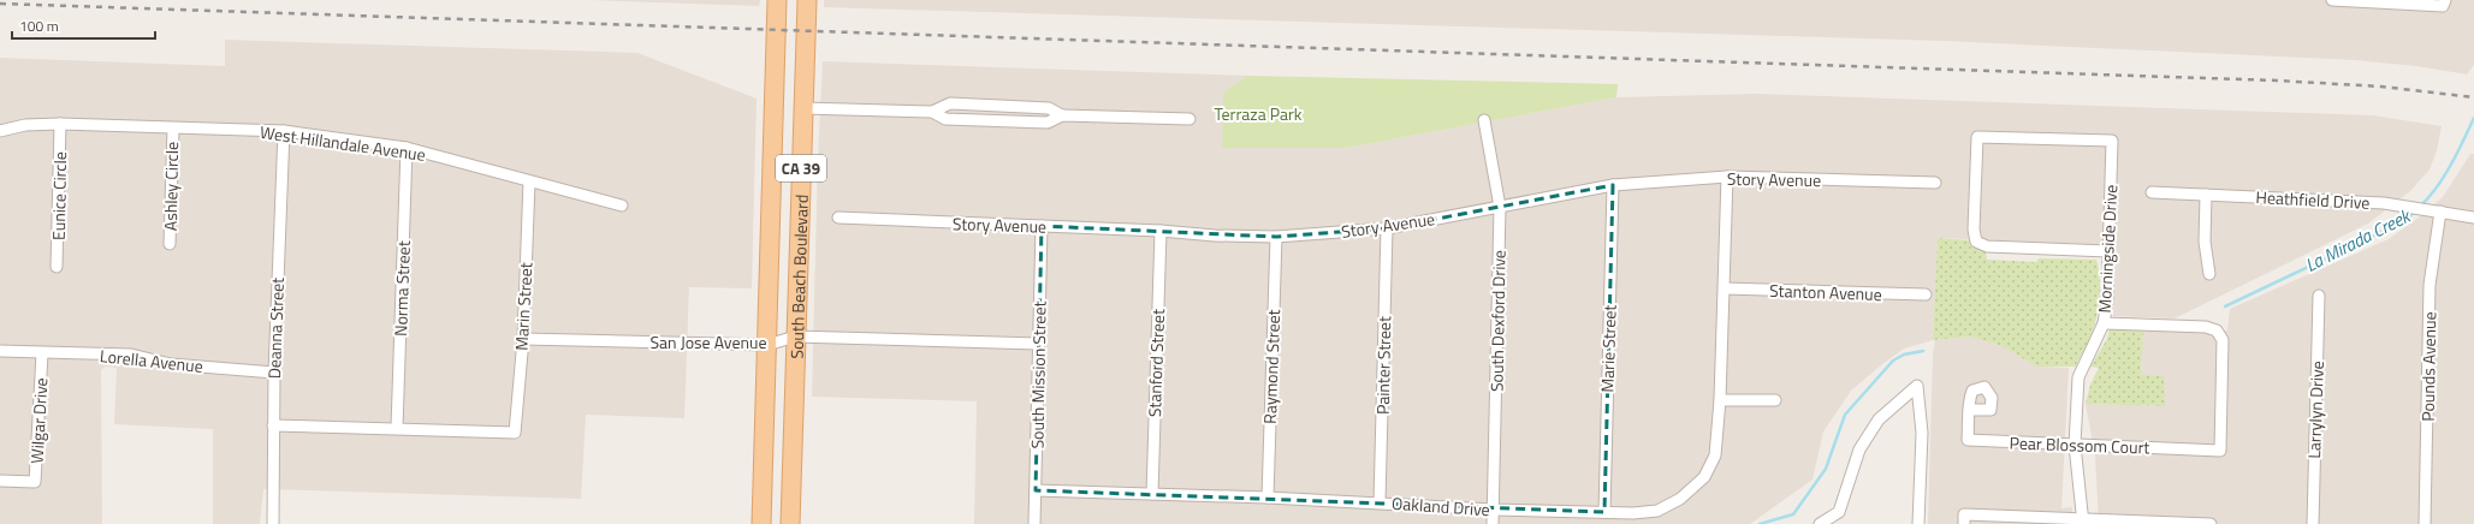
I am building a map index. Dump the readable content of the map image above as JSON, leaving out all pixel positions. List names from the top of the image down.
{
  "streets": {
    "main road": ["CA 39", "South Beach Boulevard"],
    "street": [
      "West Hillandale Avenue",
      "Story Avenue",
      "Ashley Circle",
      "Eunice Circle",
      "Heathfield Drive",
      "Morningside Drive",
      "Norma Street",
      "Stanton Avenue",
      "Marin Street",
      "South Dexford Drive",
      "Deanna Street",
      "San Jose Avenue",
      "Marie Street",
      "Lorella Avenue",
      "Stanford Street",
      "Painter Street",
      "Raymond Street",
      "Pounds Avenue",
      "South Mission Street",
      "Larrylyn Drive",
      "Wilgar Drive",
      "Pear Blossom Court",
      "Oakland Drive"
    ]
  },
  "crossings": [
    ["West Hillandale Avenue", "Ashley Circle"],
    ["West Hillandale Avenue", "Eunice Circle"],
    ["West Hillandale Avenue", "Norma Street"],
    ["West Hillandale Avenue", "Marin Street"],
    ["West Hillandale Avenue", "Deanna Street"],
    ["Story Avenue", "South Dexford Drive"],
    ["Story Avenue", "Marie Street"],
    ["Story Avenue", "Stanford Street"],
    ["Story Avenue", "Painter Street"],
    ["Story Avenue", "Raymond Street"],
    ["Story Avenue", "South Mission Street"],
    ["Story Avenue", "Oakland Drive"],
    ["Heathfield Drive", "Pounds Avenue"],
    ["Morningside Drive", "Pear Blossom Court"],
    ["South Beach Boulevard", "San Jose Avenue"],
    ["Norma Street", "Marin Street"],
    ["Stanton Avenue", "Oakland Drive"],
    ["Marin Street", "San Jose Avenue"],
    ["South Dexford Drive", "Oakland Drive"],
    ["Deanna Street", "Lorella Avenue"],
    ["San Jose Avenue", "South Mission Street"],
    ["Marie Street", "Oakland Drive"],
    ["Lorella Avenue", "Wilgar Drive"],
    ["Stanford Street", "Oakland Drive"],
    ["Painter Street", "Oakland Drive"],
    ["Raymond Street", "Oakland Drive"],
    ["South Mission Street", "Oakland Drive"]
  ],
  "water": ["La Mirada Creek"],
  "parks": ["Terraza Park"],
  "scale_bar": "100 m"
}
